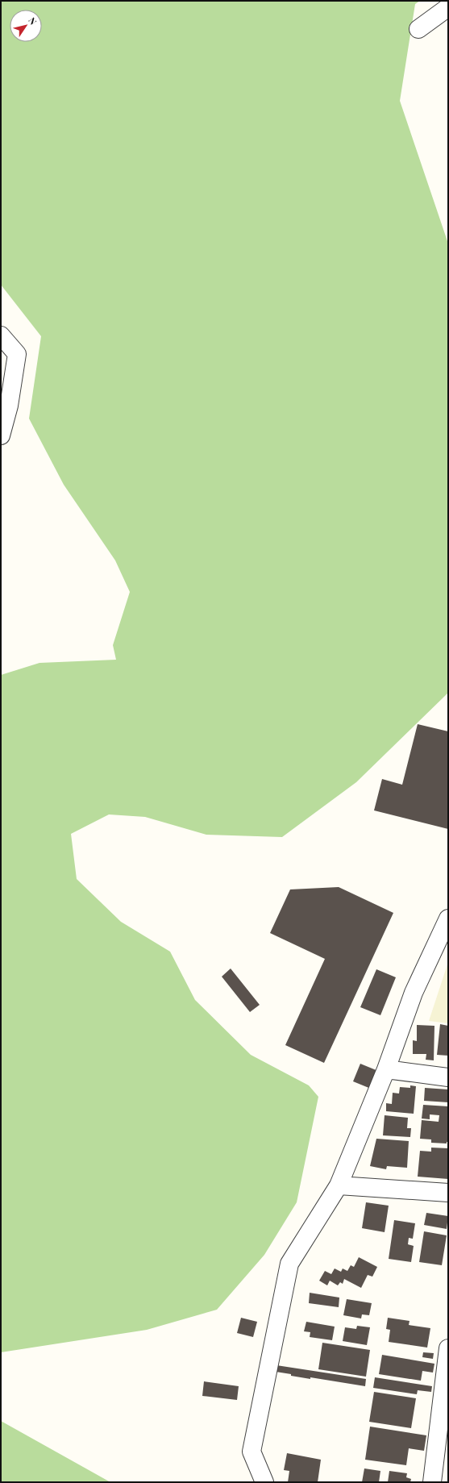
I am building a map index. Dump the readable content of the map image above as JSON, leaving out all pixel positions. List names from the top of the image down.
{
  "north": "top right"
}
